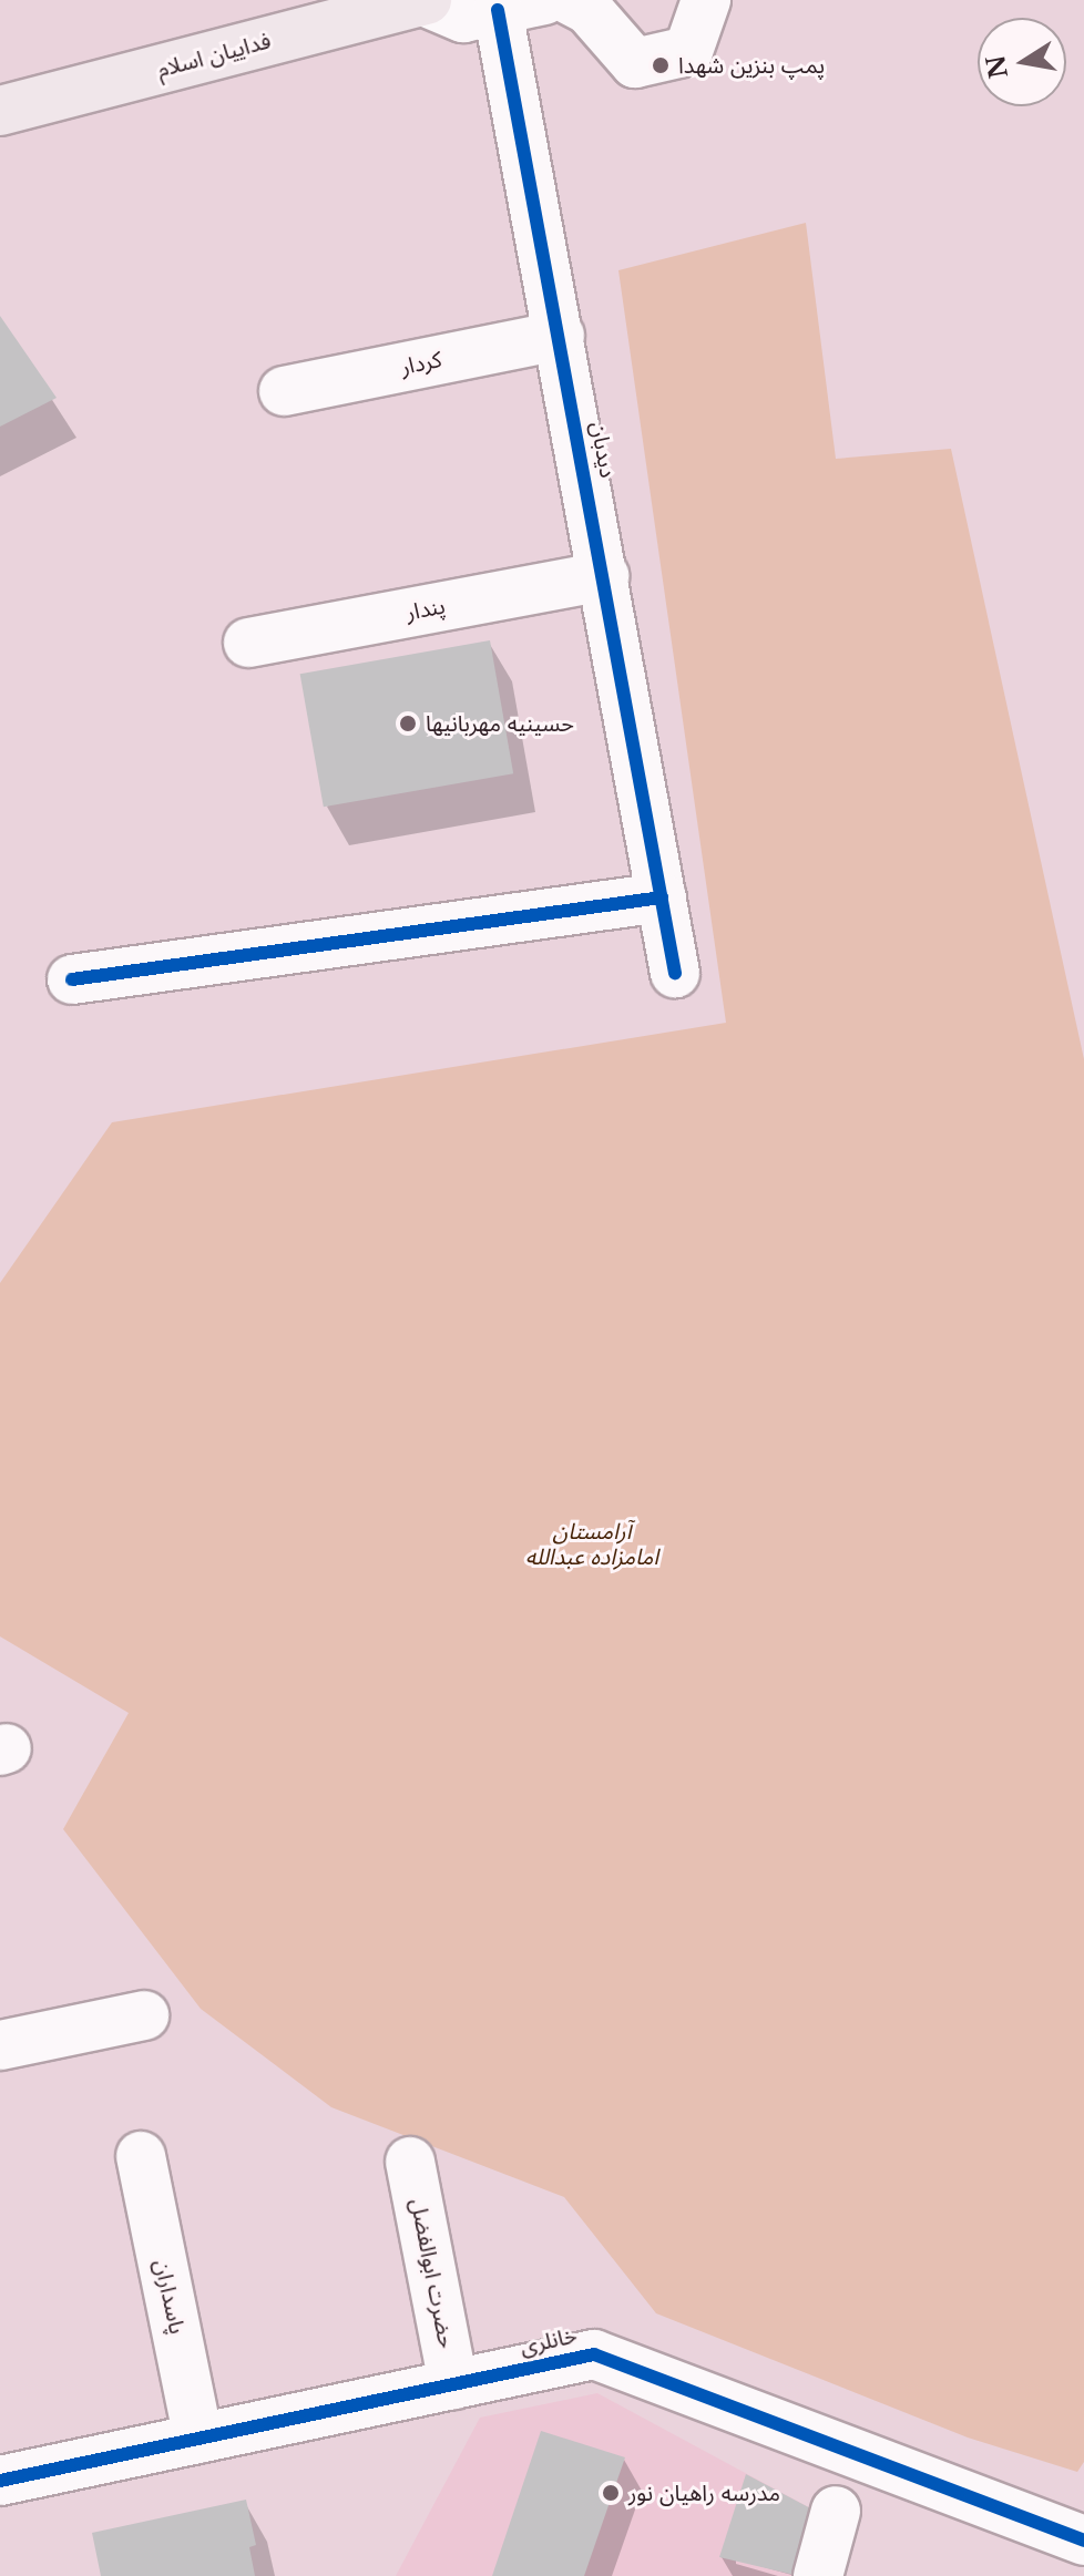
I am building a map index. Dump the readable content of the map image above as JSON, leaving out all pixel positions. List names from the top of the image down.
{
  "streets": {
    "main road": ["فداییان اسلام"],
    "street": [
      "کردار",
      "دیدبان",
      "پندار",
      "حضرت ابوالفضل",
      "پاسداران",
      "خانلری"
    ]
  },
  "crossings": [
    ["کردار", "دیدبان"],
    ["دیدبان", "پندار"],
    ["حضرت ابوالفضل", "خانلری"],
    ["پاسداران", "خانلری"]
  ],
  "parks": ["آرامستان امامزاده عبدالله"],
  "places": ["پمپ بنزین شهدا", "حسینیه مهربانیها", "مدرسه راهیان نور"],
  "north": "left"
}
